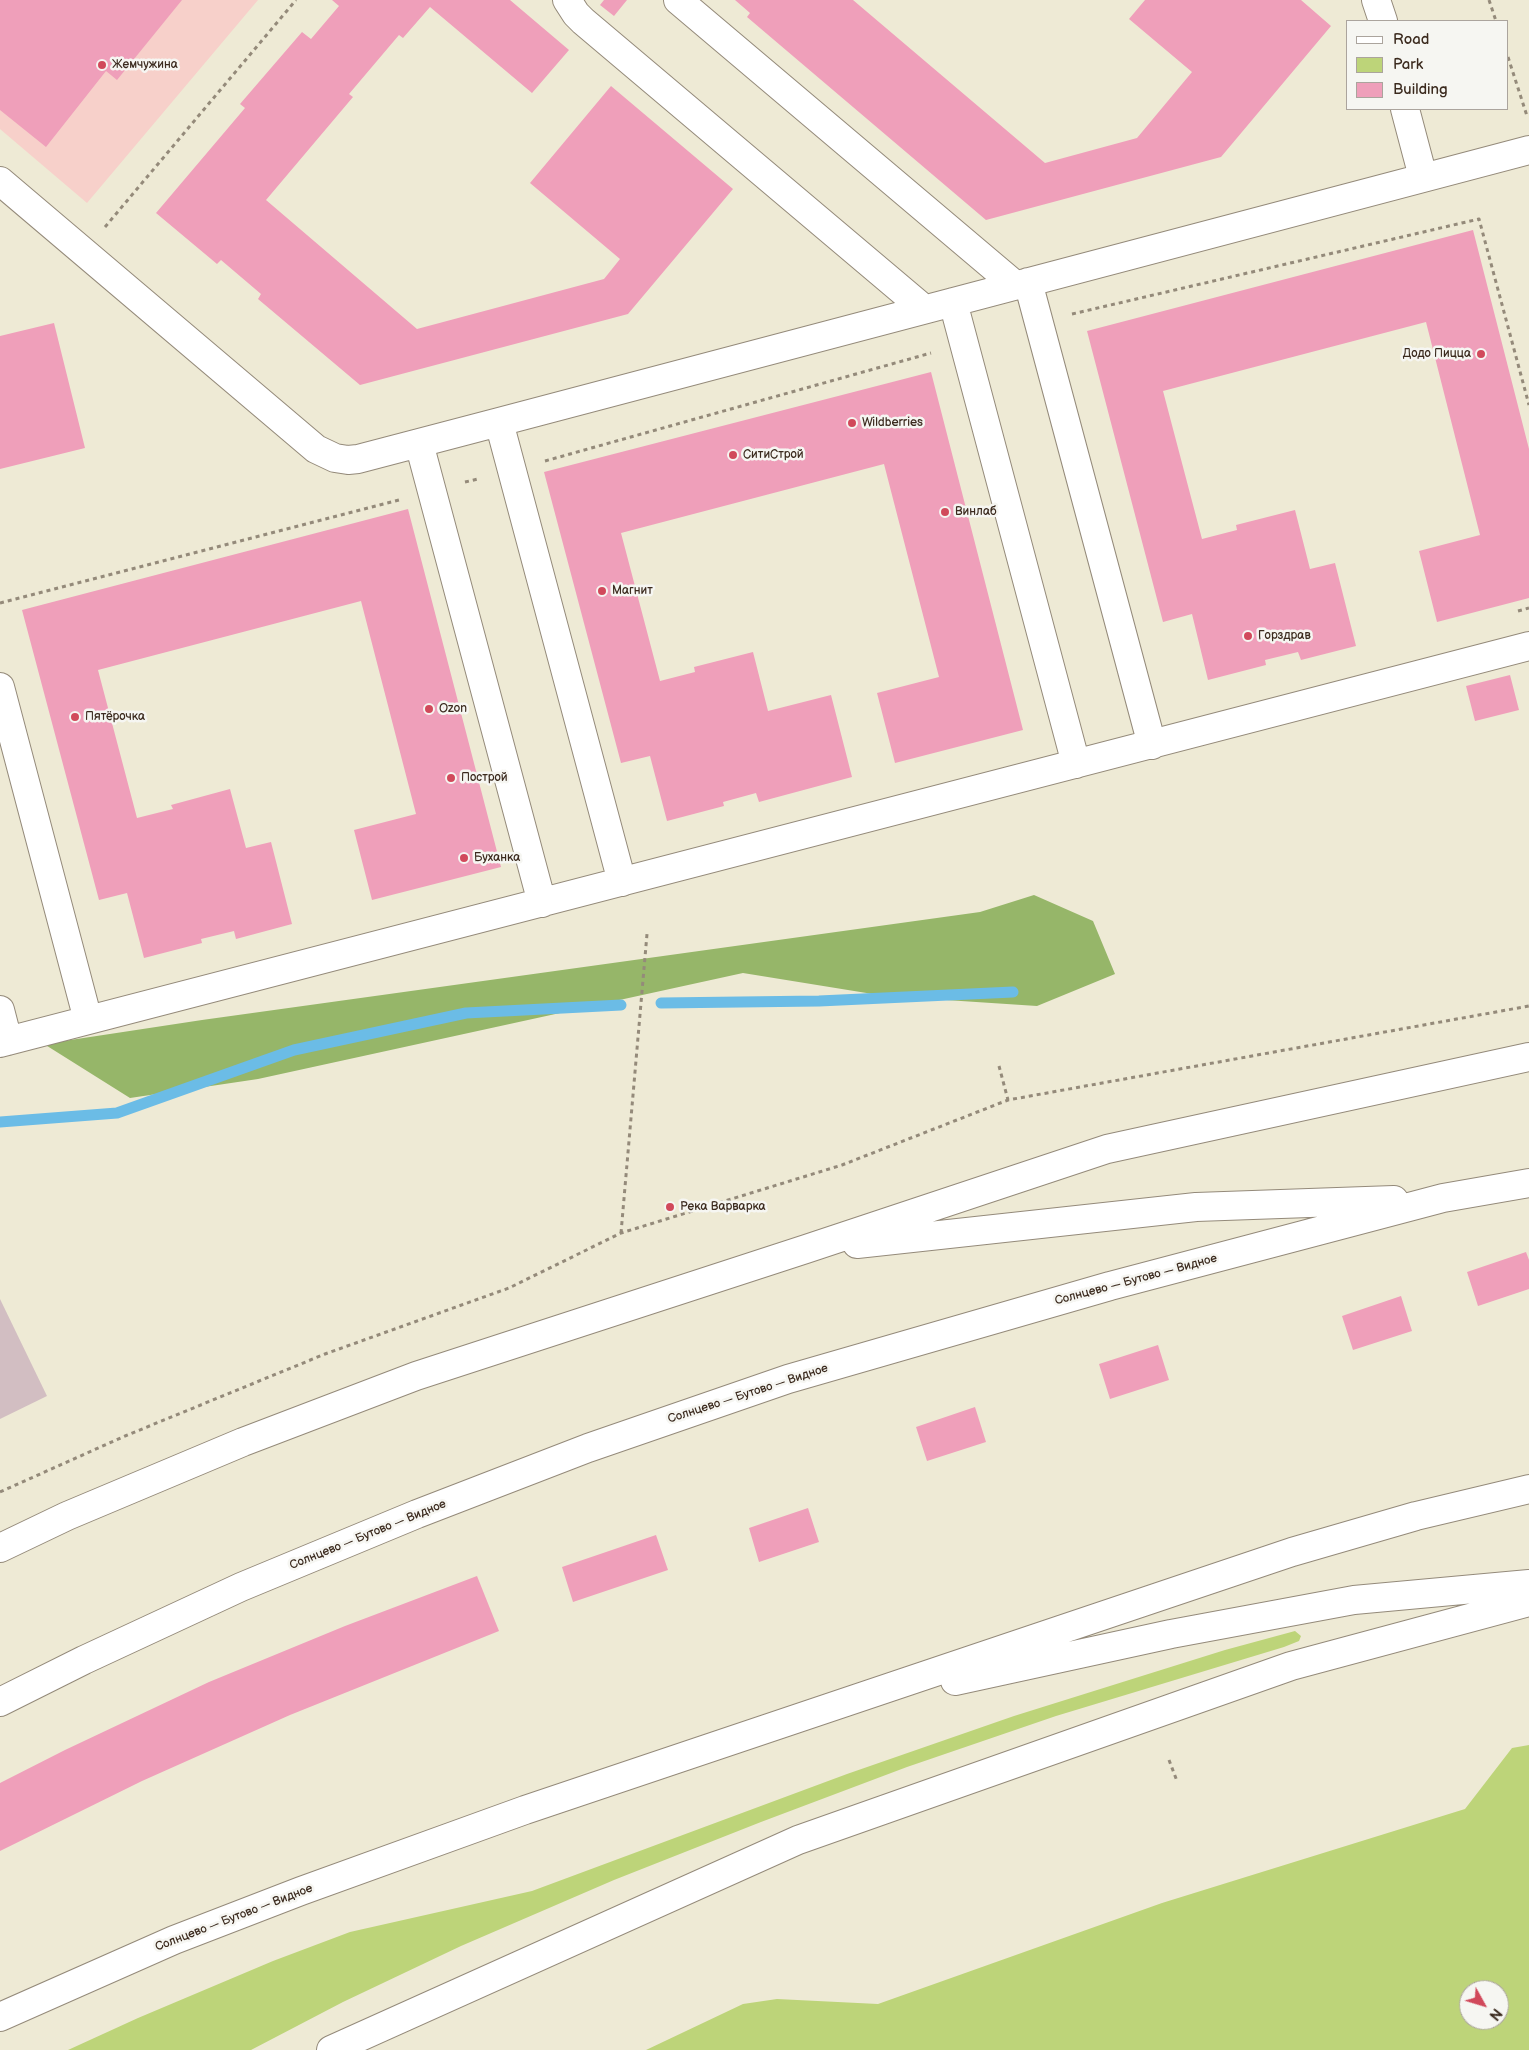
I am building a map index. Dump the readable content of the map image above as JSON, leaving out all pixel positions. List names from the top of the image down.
{
  "streets": {
    "main road": ["Солнцево — Бутово — Видное"]
  },
  "places": [
    "Жемчужина",
    "Додо Пицца",
    "Wildberries",
    "СитиСтрой",
    "Винлаб",
    "Магнит",
    "Горздрав",
    "Ozon",
    "Пятёрочка",
    "Построй",
    "Буханка",
    "Река Варварка"
  ],
  "legend": ["Road", "Park", "Building"],
  "north": "bottom right"
}
